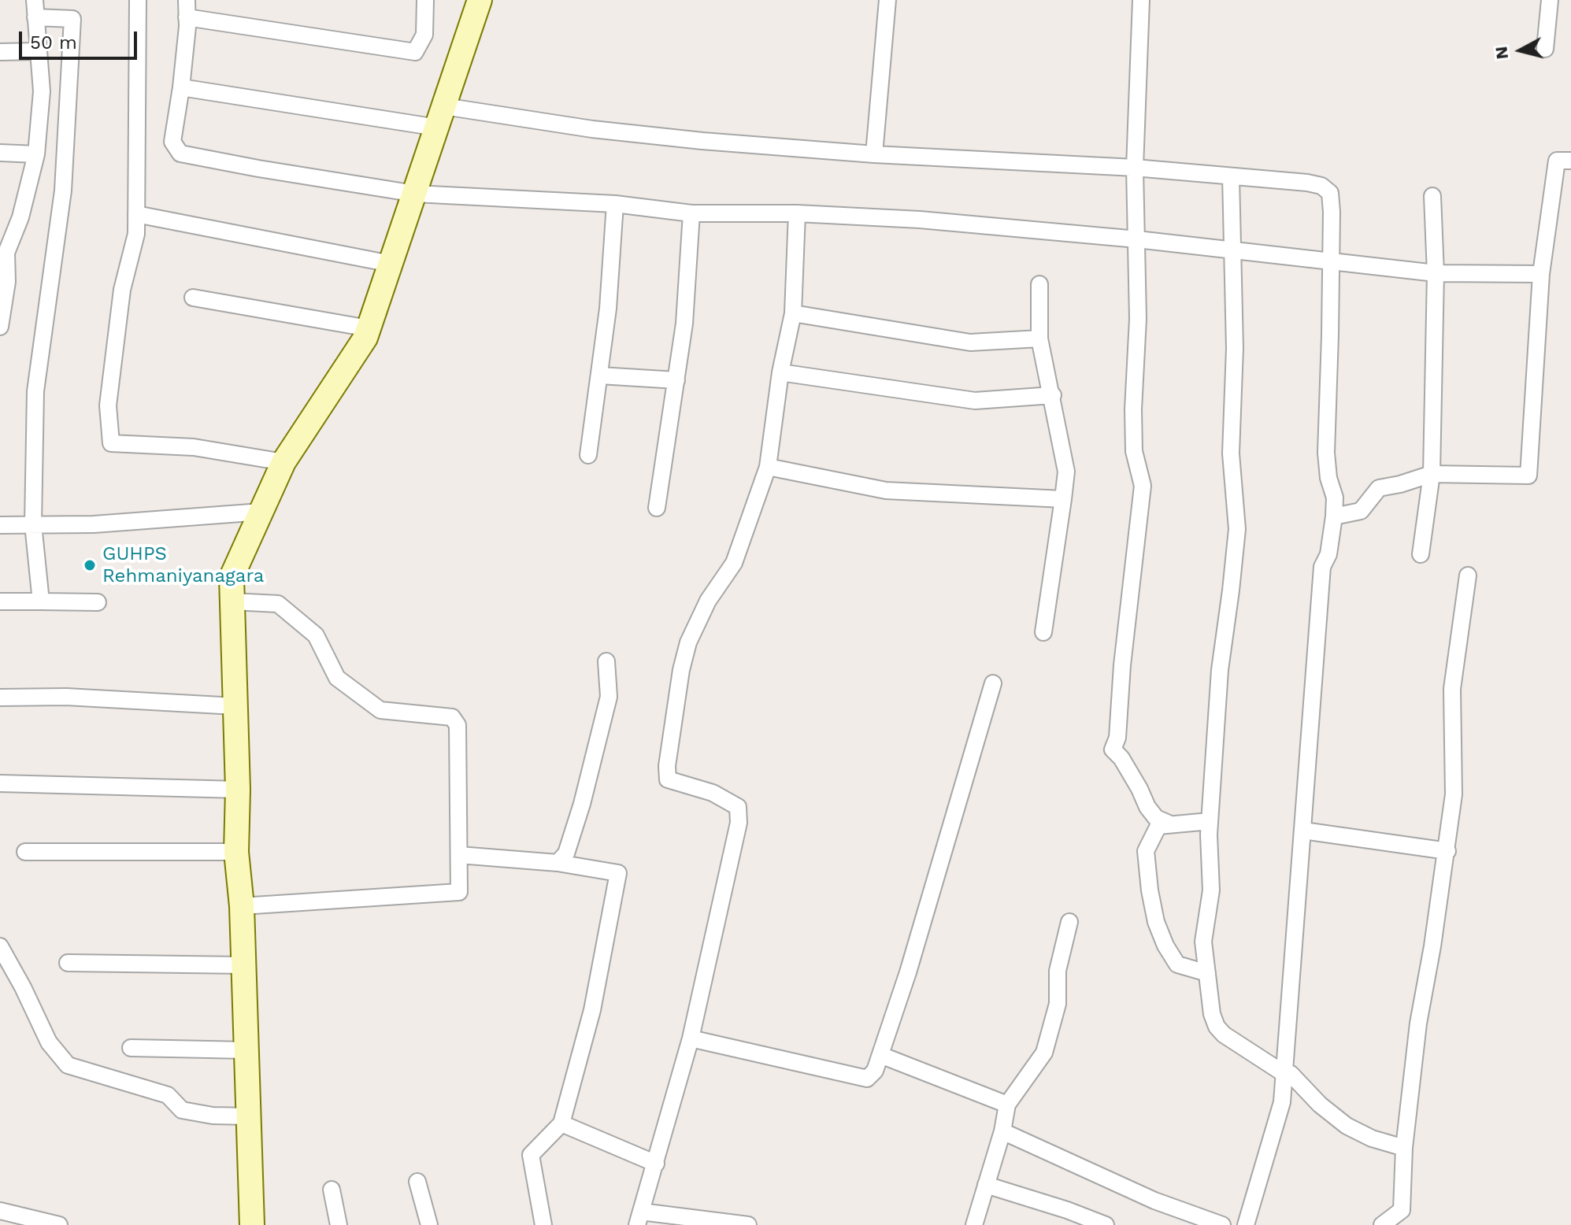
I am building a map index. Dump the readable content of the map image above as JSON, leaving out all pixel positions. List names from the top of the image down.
{
  "places": ["GUHPS Rehmaniyanagara"],
  "scale_bar": "50 m",
  "north": "left"
}
